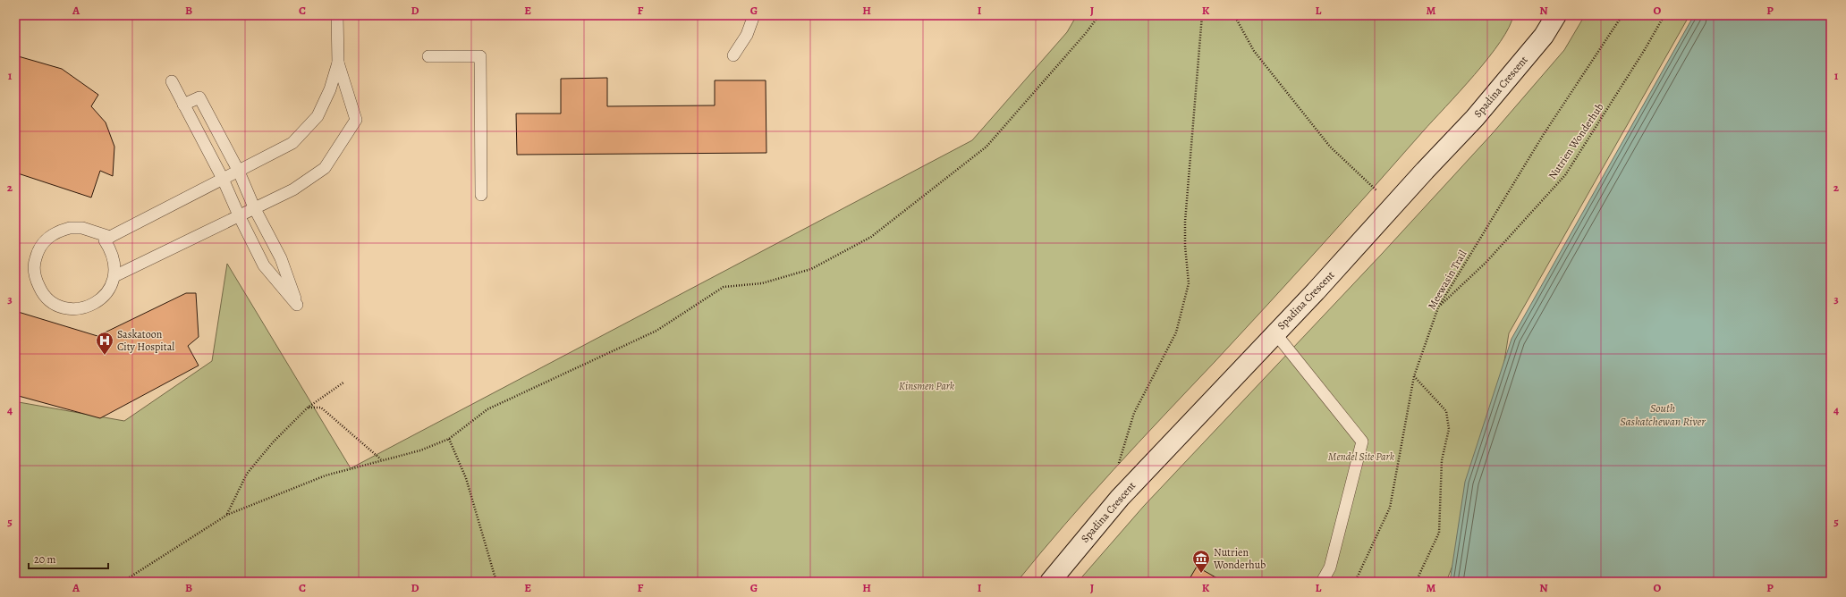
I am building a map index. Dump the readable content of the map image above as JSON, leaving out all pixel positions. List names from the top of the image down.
{
  "streets": {
    "street": ["Spadina Crescent"],
    "path": ["Nutrien Wonderhub", "Meewasin Trail"]
  },
  "crossings": [
    ["Nutrien Wonderhub", "Meewasin Trail"]
  ],
  "water": ["South Saskatchewan River"],
  "parks": ["Kinsmen Park", "Mendel Site Park"],
  "places": {
    "hospital": ["Saskatoon City Hospital"],
    "museum": ["Nutrien Wonderhub"]
  },
  "scale_bar": "20 m",
  "grid": {
    "columns": [
      "A",
      "B",
      "C",
      "D",
      "E",
      "F",
      "G",
      "H",
      "I",
      "J",
      "K",
      "L",
      "M",
      "N",
      "O",
      "P"
    ],
    "rows": [
      "1",
      "2",
      "3",
      "4",
      "5"
    ]
  }
}
